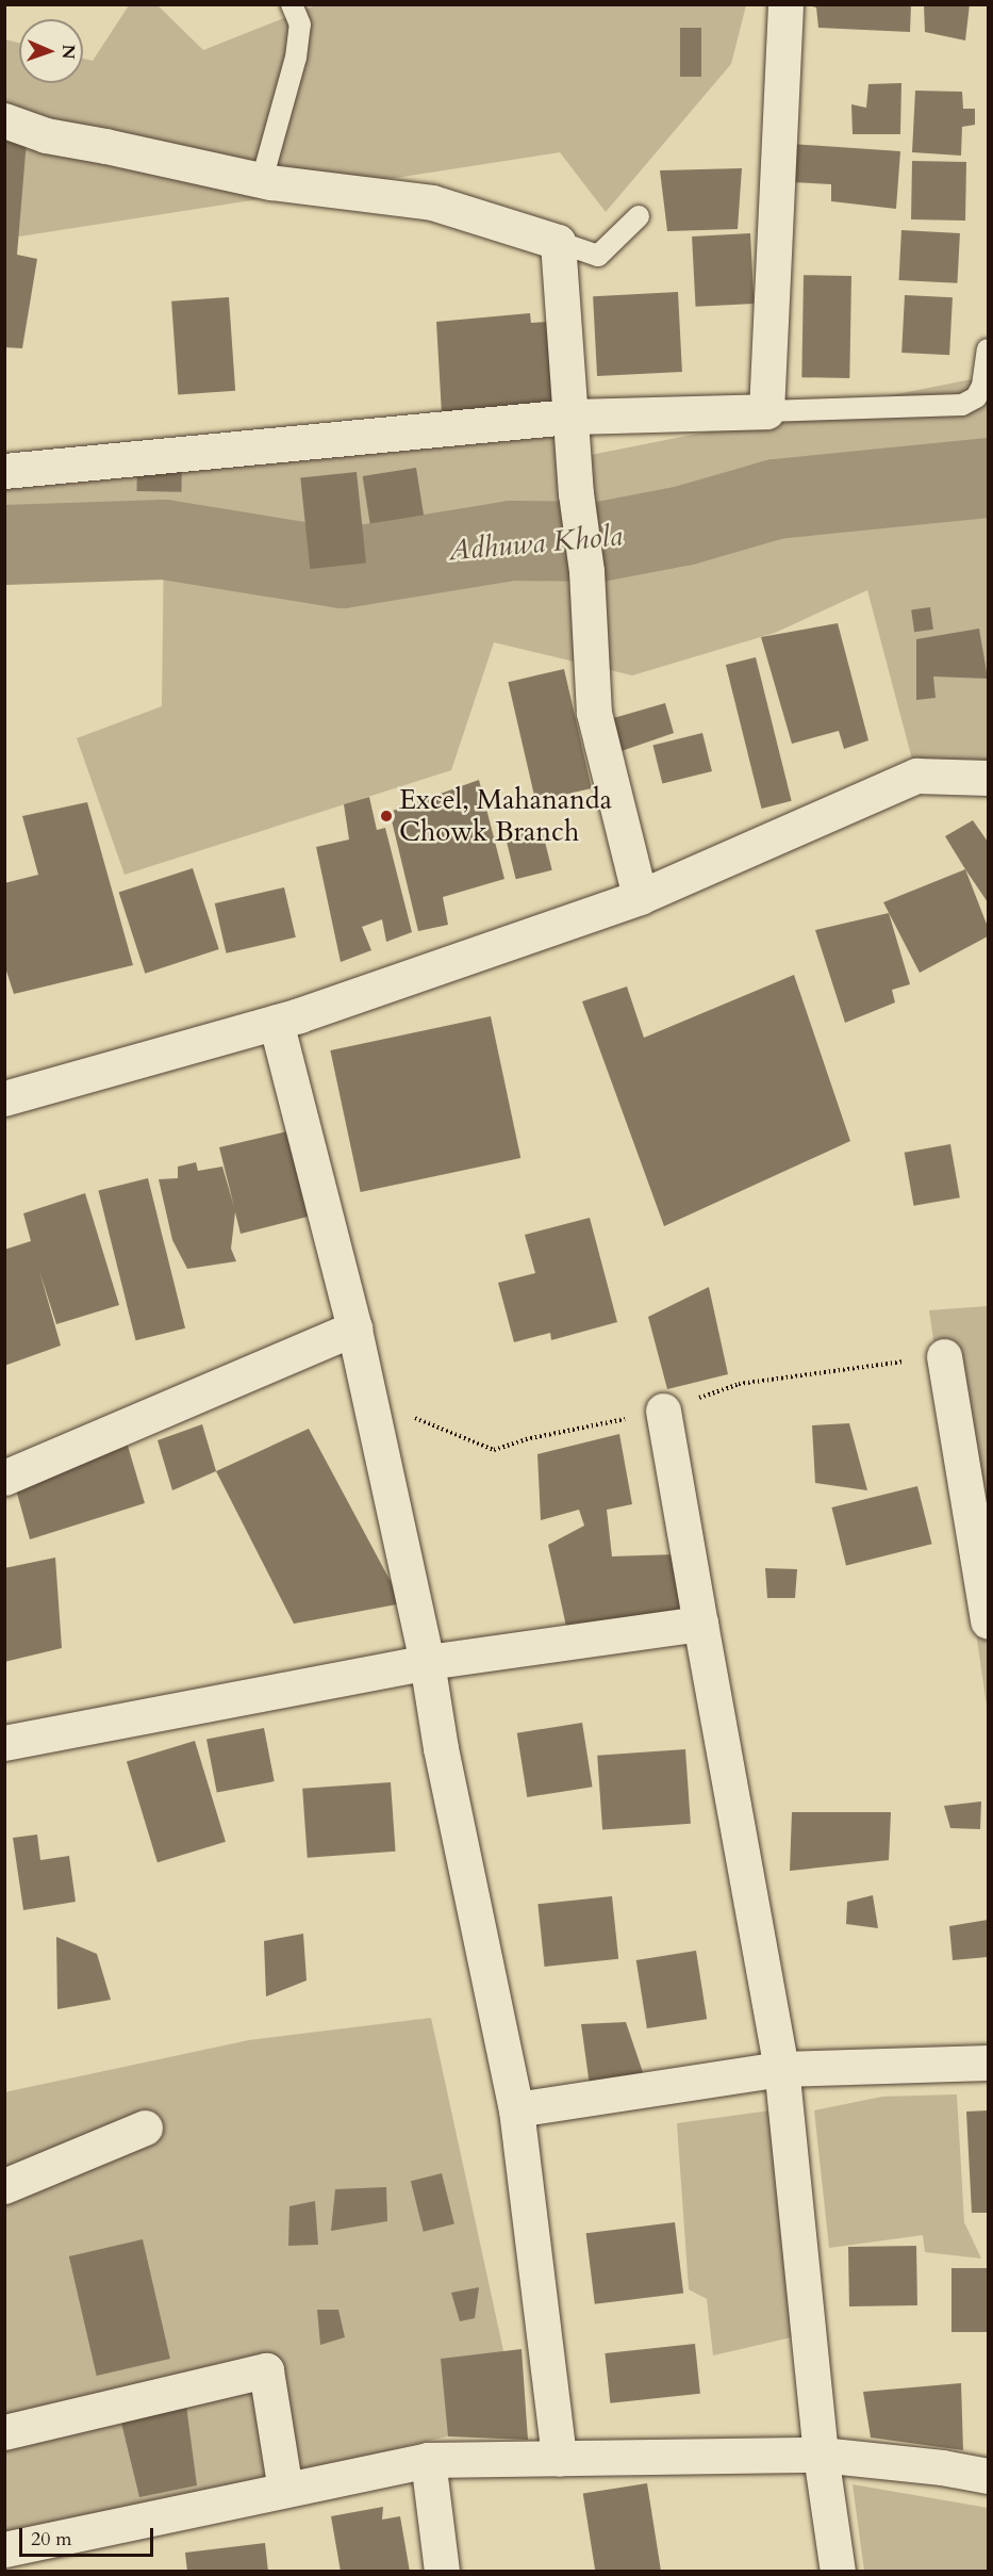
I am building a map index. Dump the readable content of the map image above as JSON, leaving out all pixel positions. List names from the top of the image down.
{
  "water": ["Adhuwa Khola"],
  "places": ["Excel, Mahananda Chowk Branch"],
  "scale_bar": "20 m",
  "north": "right"
}
